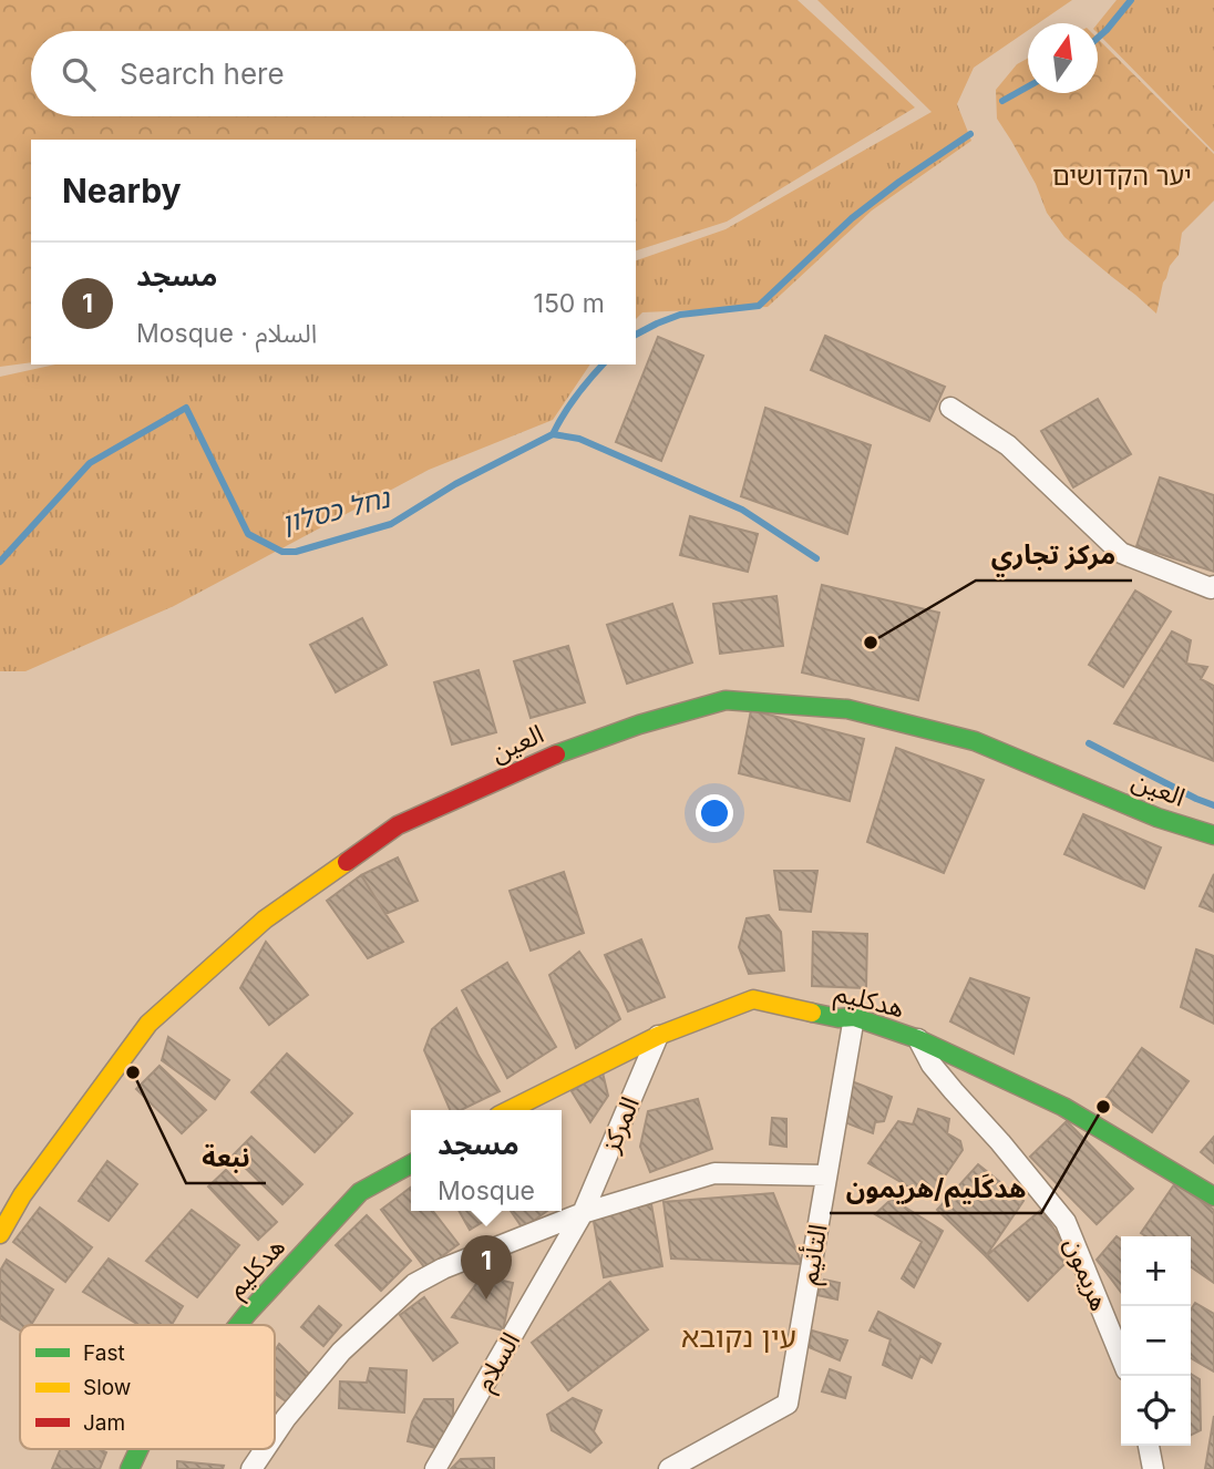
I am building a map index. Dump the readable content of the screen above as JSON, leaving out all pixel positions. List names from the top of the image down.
{
  "streets": {
    "street": [
      "العين",
      "هدكليم",
      "المركز",
      "التأنيم",
      "هريمون",
      "السلام"
    ]
  },
  "crossings": [
    ["هدكليم", "المركز"],
    ["هدكليم", "التأنيم"],
    ["هدكليم", "هريمون"],
    ["المركز", "السلام"]
  ],
  "districts": ["עין נקובא"],
  "water": ["נחל כסלון"],
  "parks": ["יער הקדושים"],
  "places": ["مركز تجاري", "نبعة", "هدكَليم/هريمون"],
  "legend": ["Fast", "Slow", "Jam"],
  "north": "top",
  "page": {
    "search": "Search here",
    "heading": "Nearby",
    "list": [
      {
        "mark": "1",
        "name": "مسجد",
        "note": "Mosque · السلام",
        "value": "150 m"
      }
    ],
    "popup": ["مسجد", "Mosque"],
    "pins": "1",
    "map_buttons": ["+", "−"]
  }
}
